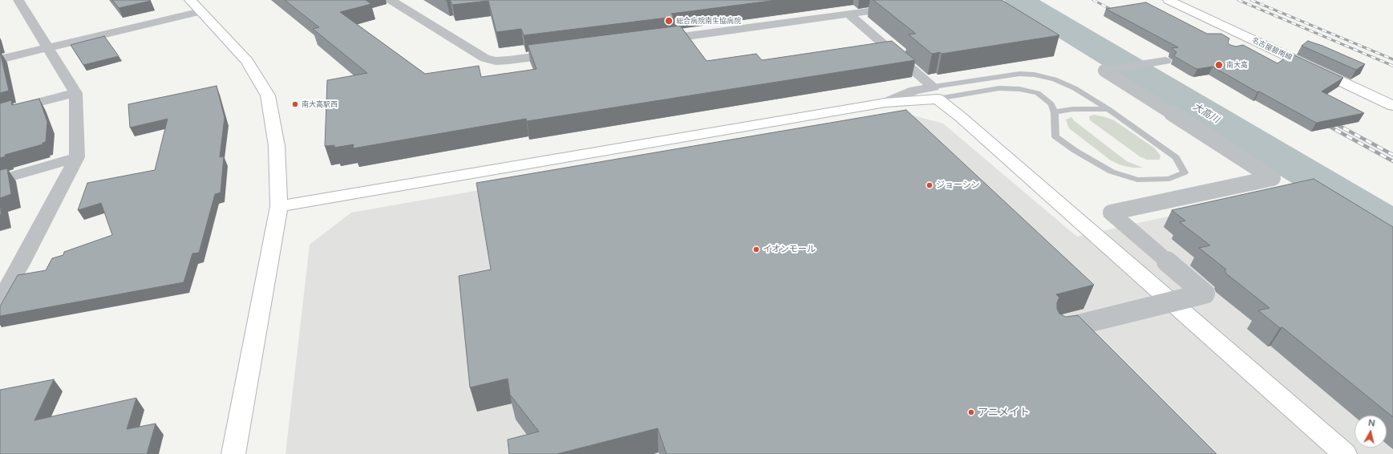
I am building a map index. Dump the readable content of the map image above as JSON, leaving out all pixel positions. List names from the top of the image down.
{
  "streets": {
    "street": ["名古屋碧南線"]
  },
  "water": ["大高川"],
  "places": [
    "総合病院南生協病院",
    "南大高",
    "南大高駅西",
    "ジョーシン",
    "イオンモール",
    "アニメイト"
  ],
  "north": "top"
}
